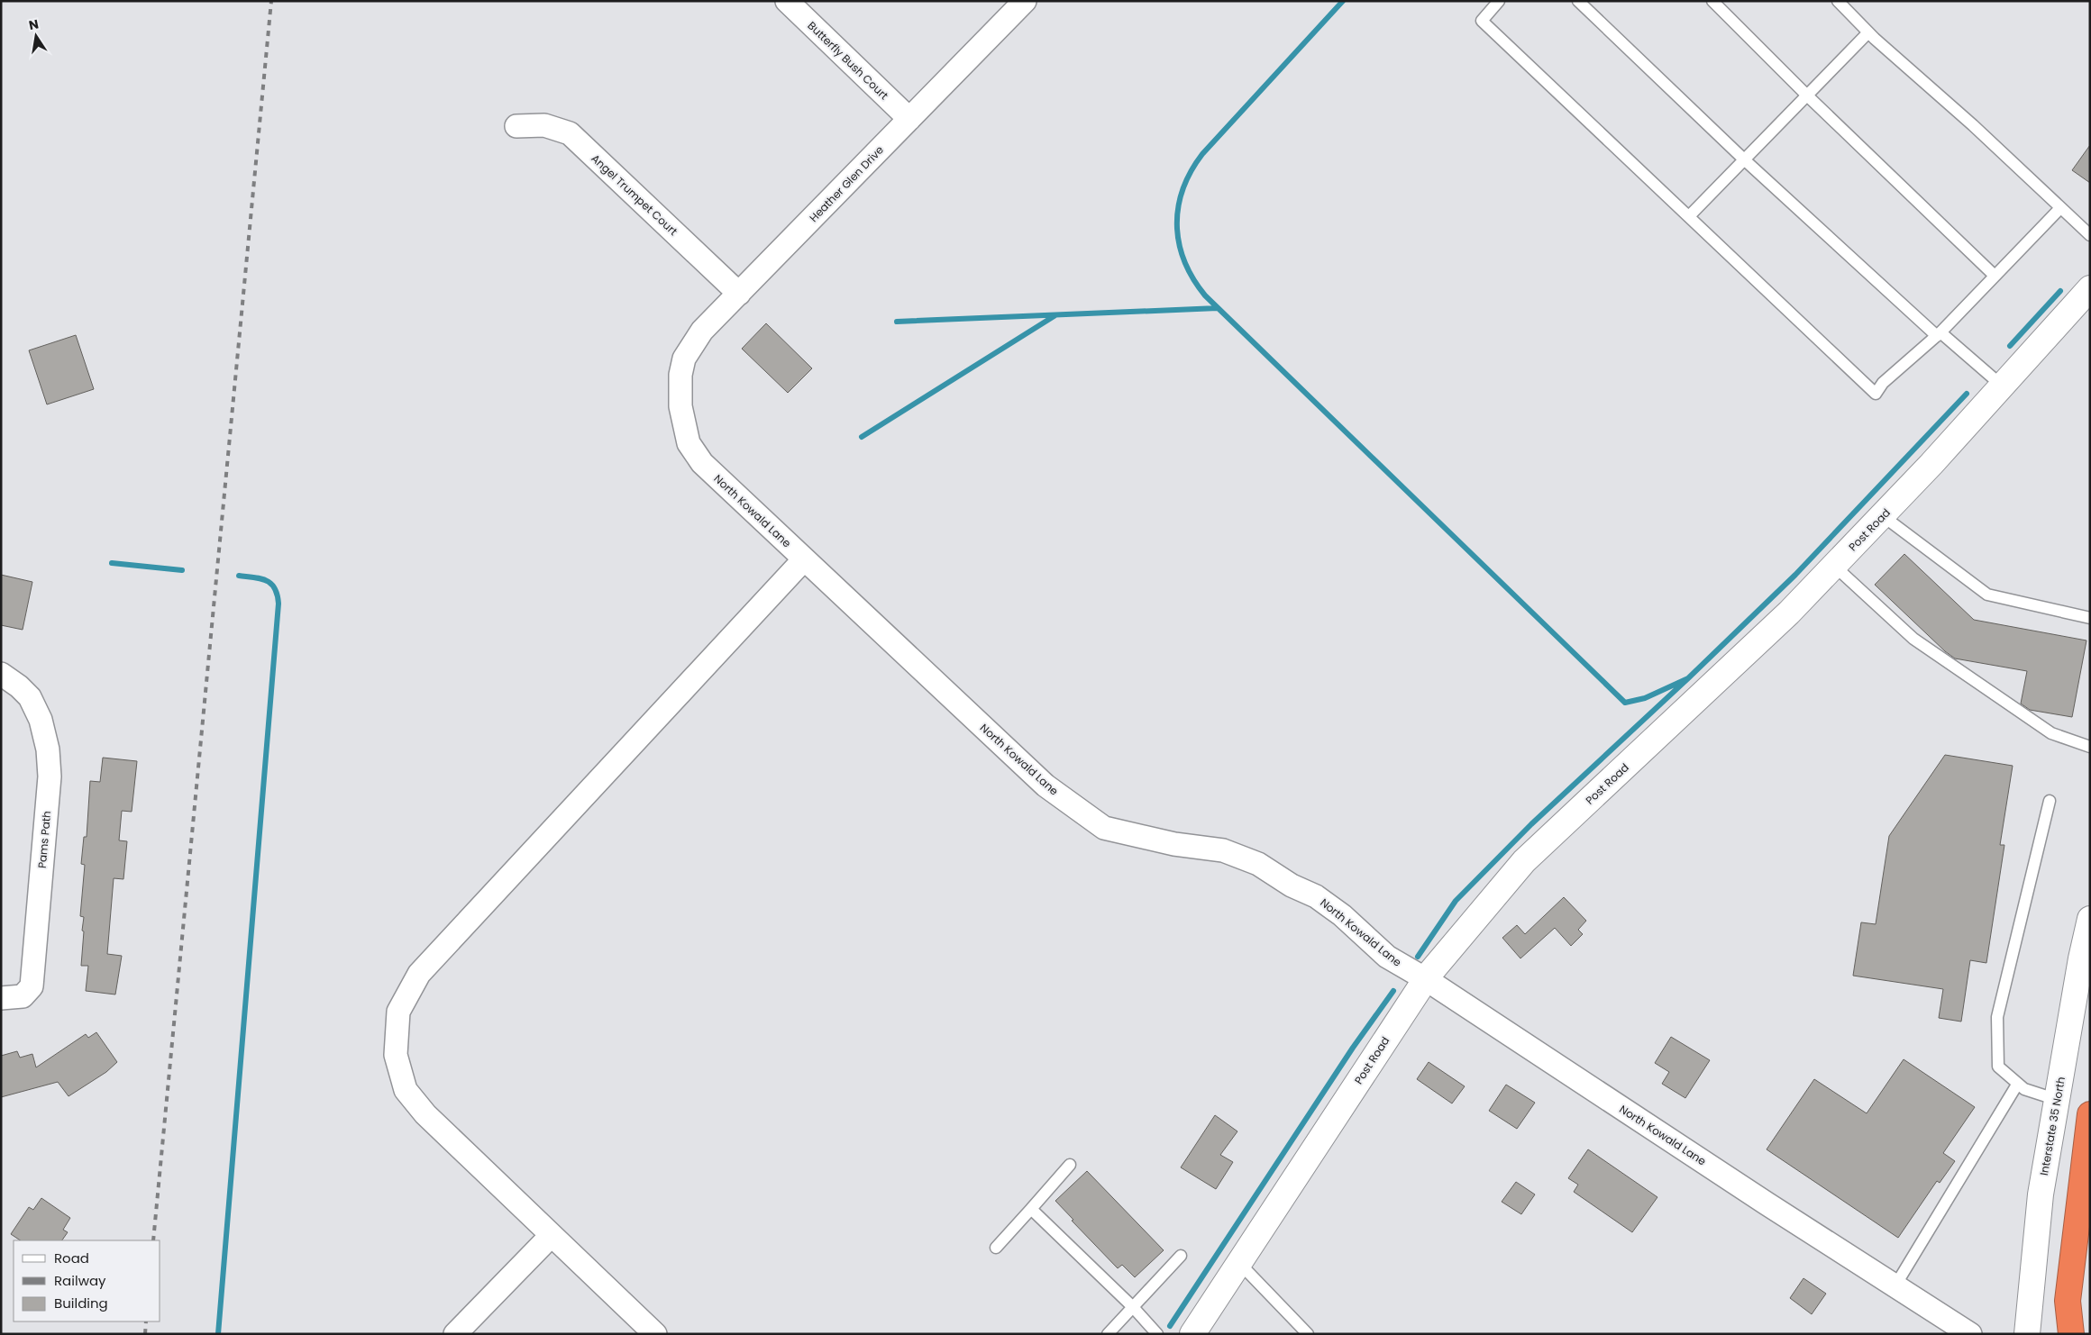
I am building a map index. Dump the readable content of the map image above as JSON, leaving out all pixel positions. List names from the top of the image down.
{
  "streets": {
    "street": [
      "Butterfly Bush Court",
      "Heather Glen Drive",
      "Angel Trumpet Court",
      "North Kowald Lane",
      "Post Road",
      "Pams Path",
      "Interstate 35 North"
    ]
  },
  "crossings": [
    ["Butterfly Bush Court", "Heather Glen Drive"],
    ["Heather Glen Drive", "Angel Trumpet Court"],
    ["Heather Glen Drive", "North Kowald Lane"],
    ["North Kowald Lane", "Post Road"]
  ],
  "legend": ["Road", "Railway", "Building"],
  "north": "top"
}
